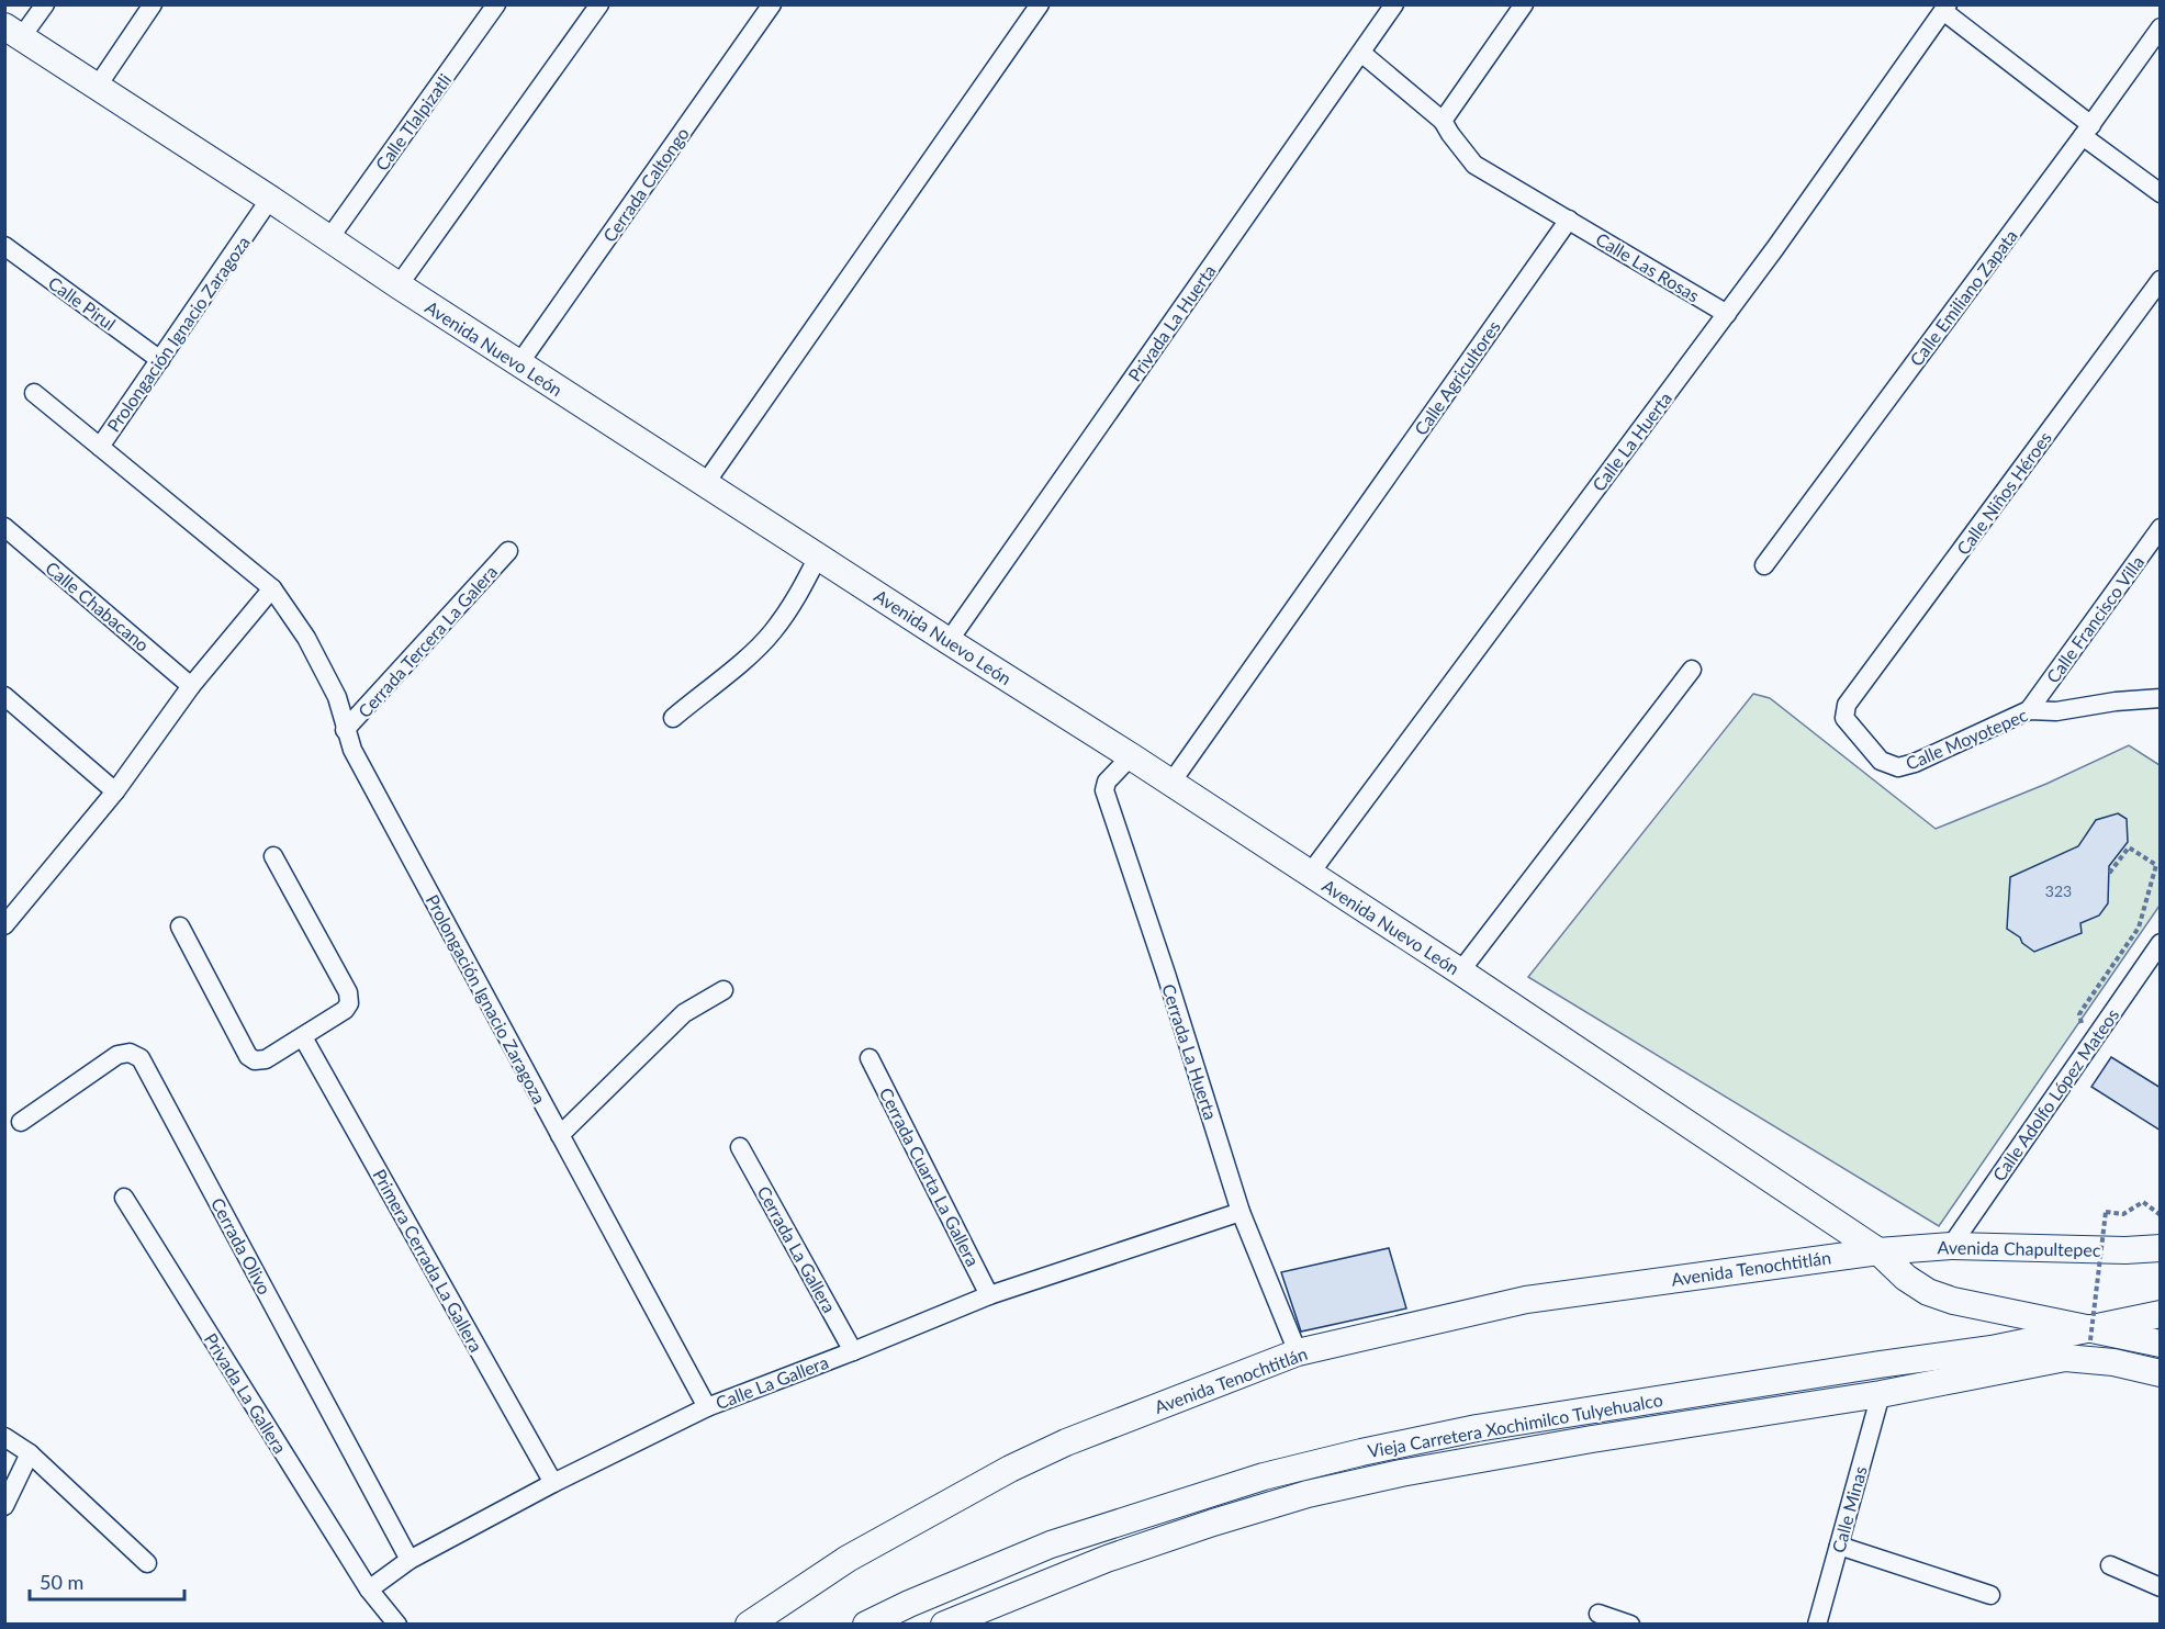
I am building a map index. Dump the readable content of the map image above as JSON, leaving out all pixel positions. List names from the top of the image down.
{
  "streets": {
    "street": [
      "Calle Tlalpizatli",
      "Cerrada Caltongo",
      "Calle Las Rosas",
      "Calle Emiliano Zapata",
      "Calle Pirul",
      "Privada La Huerta",
      "Prolongación Ignacio Zaragoza",
      "Avenida Nuevo León",
      "Calle Agricultores",
      "Calle La Huerta",
      "Calle Niños Héroes",
      "Calle Chabacano",
      "Calle Francisco Villa",
      "Cerrada Tercera La Galera",
      "Calle Moyotepec",
      "Cerrada La Huerta",
      "Calle Adolfo López Mateos",
      "Cerrada Cuarta La Gallera",
      "Cerrada Olivo",
      "Avenida Chapultepec",
      "Cerrada La Gallera",
      "Primera Cerrada La Gallera",
      "Avenida Tenochtitlán",
      "Calle La Gallera",
      "Privada La Gallera",
      "Vieja Carretera Xochimilco Tulyehualco",
      "Calle Minas"
    ]
  },
  "crossings": [
    ["Calle Tlalpizatli", "Avenida Nuevo León"],
    ["Cerrada Caltongo", "Avenida Nuevo León"],
    ["Calle Las Rosas", "Calle Agricultores"],
    ["Calle Las Rosas", "Calle La Huerta"],
    ["Calle Pirul", "Prolongación Ignacio Zaragoza"],
    ["Privada La Huerta", "Avenida Nuevo León"],
    ["Prolongación Ignacio Zaragoza", "Avenida Nuevo León"],
    ["Prolongación Ignacio Zaragoza", "Cerrada Tercera La Galera"],
    ["Prolongación Ignacio Zaragoza", "Calle La Gallera"],
    ["Avenida Nuevo León", "Calle Agricultores"],
    ["Avenida Nuevo León", "Calle La Huerta"],
    ["Avenida Nuevo León", "Cerrada La Huerta"],
    ["Avenida Nuevo León", "Avenida Chapultepec"],
    ["Avenida Nuevo León", "Avenida Tenochtitlán"],
    ["Calle Niños Héroes", "Calle Moyotepec"],
    ["Calle Francisco Villa", "Calle Moyotepec"],
    ["Cerrada La Huerta", "Avenida Tenochtitlán"],
    ["Cerrada La Huerta", "Calle La Gallera"],
    ["Calle Adolfo López Mateos", "Avenida Chapultepec"],
    ["Cerrada Cuarta La Gallera", "Calle La Gallera"],
    ["Cerrada Olivo", "Calle La Gallera"],
    ["Avenida Chapultepec", "Avenida Tenochtitlán"],
    ["Cerrada La Gallera", "Calle La Gallera"],
    ["Primera Cerrada La Gallera", "Calle La Gallera"],
    ["Calle La Gallera", "Privada La Gallera"]
  ],
  "house_numbers": ["323"],
  "scale_bar": "50 m"
}
